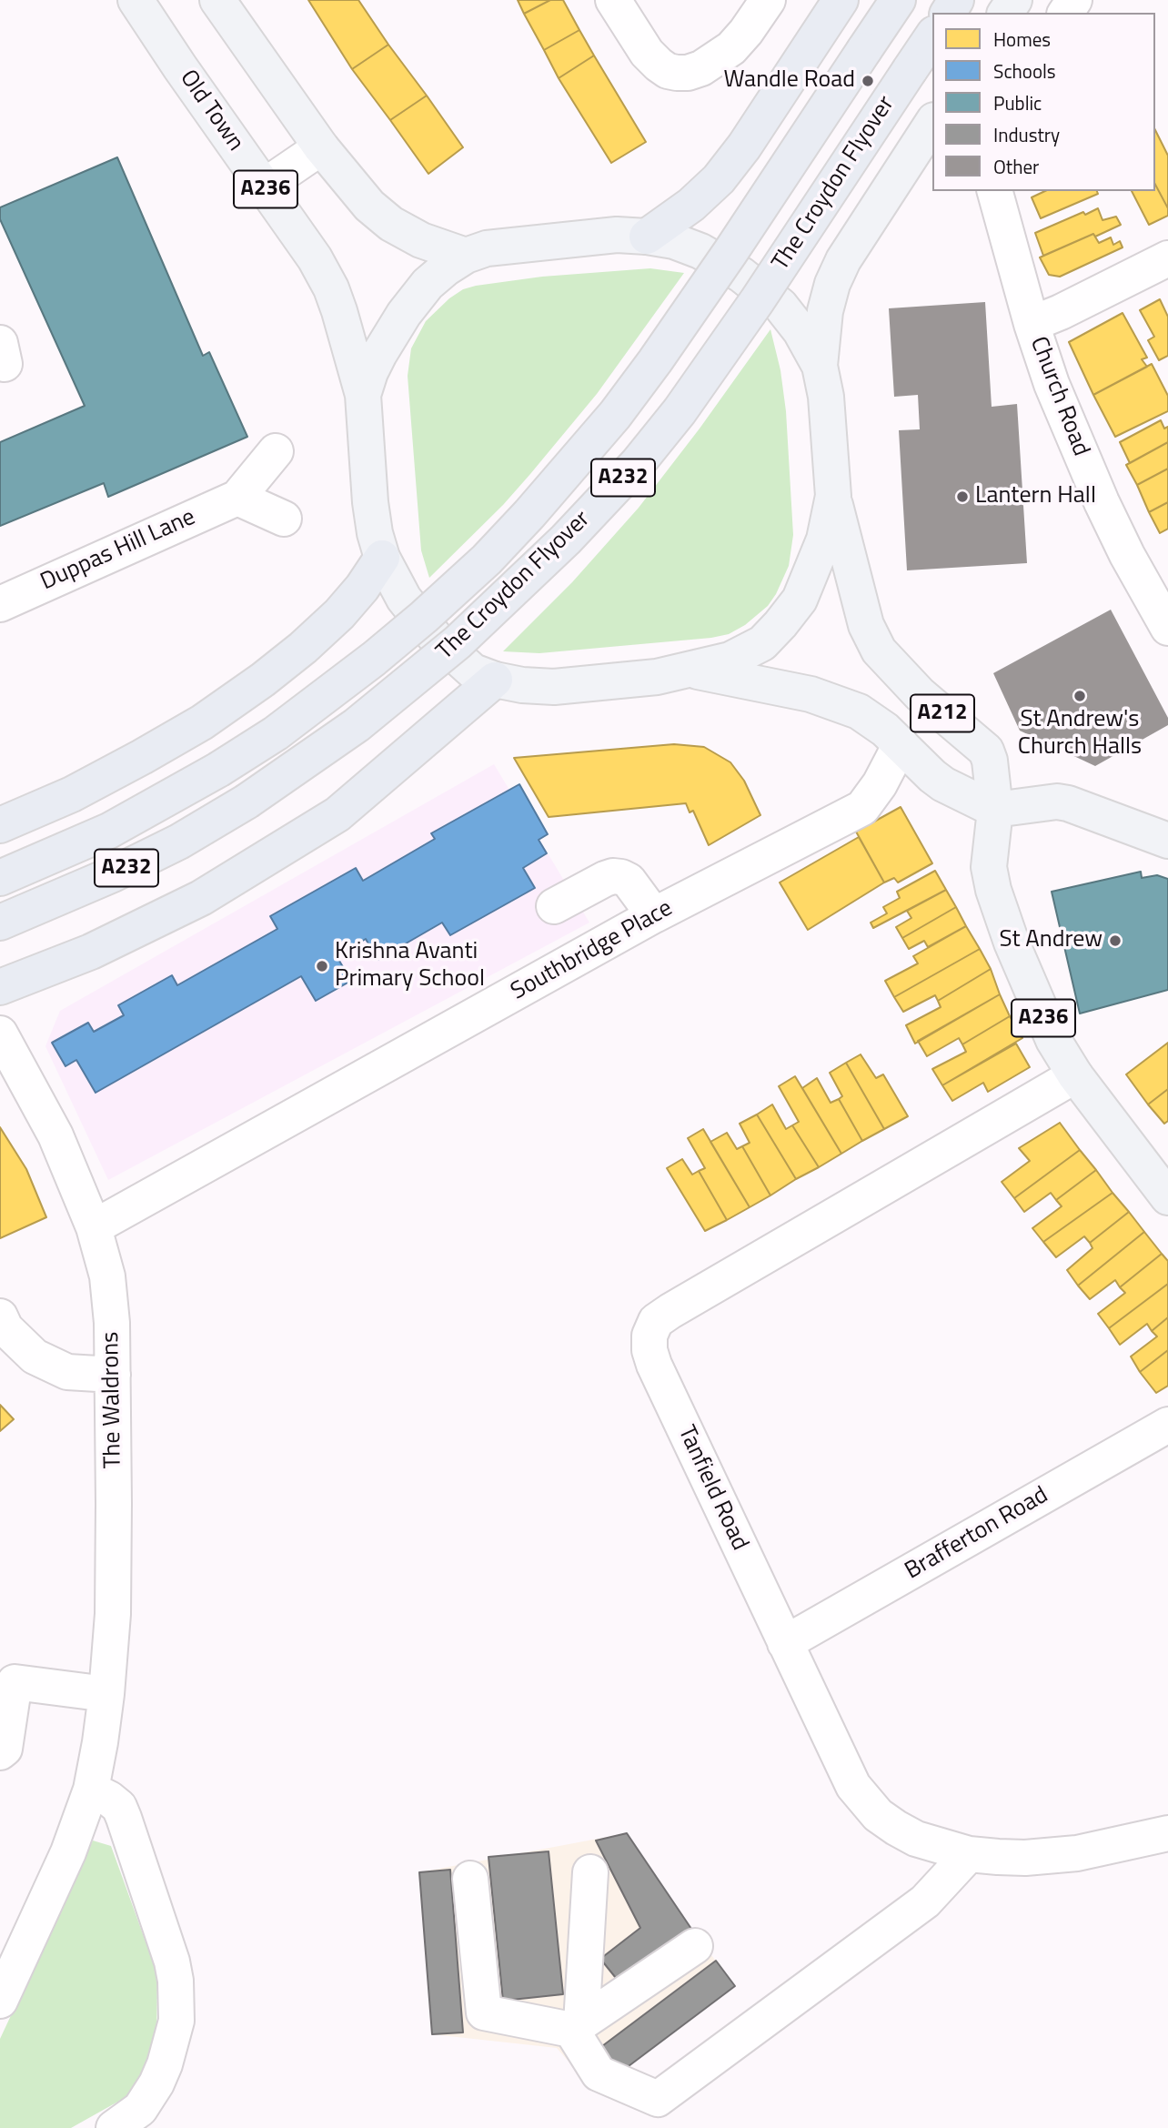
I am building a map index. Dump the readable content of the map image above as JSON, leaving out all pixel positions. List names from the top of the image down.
{
  "streets": {
    "highway": ["The Croydon Flyover", "A232"],
    "main road": ["Old Town", "A236", "A212"],
    "street": [
      "Church Road",
      "Duppas Hill Lane",
      "Southbridge Place",
      "The Waldrons",
      "Tanfield Road",
      "Brafferton Road"
    ]
  },
  "crossings": [
    ["A236", "A212"],
    ["A236", "Tanfield Road"],
    ["A212", "Southbridge Place"],
    ["Southbridge Place", "The Waldrons"],
    ["Tanfield Road", "Brafferton Road"]
  ],
  "places": [
    "Wandle Road",
    "Lantern Hall",
    "St Andrew's Church Halls",
    "St Andrew",
    "Krishna Avanti Primary School"
  ],
  "legend": [
    "Homes",
    "Schools",
    "Public",
    "Industry",
    "Other"
  ]
}
